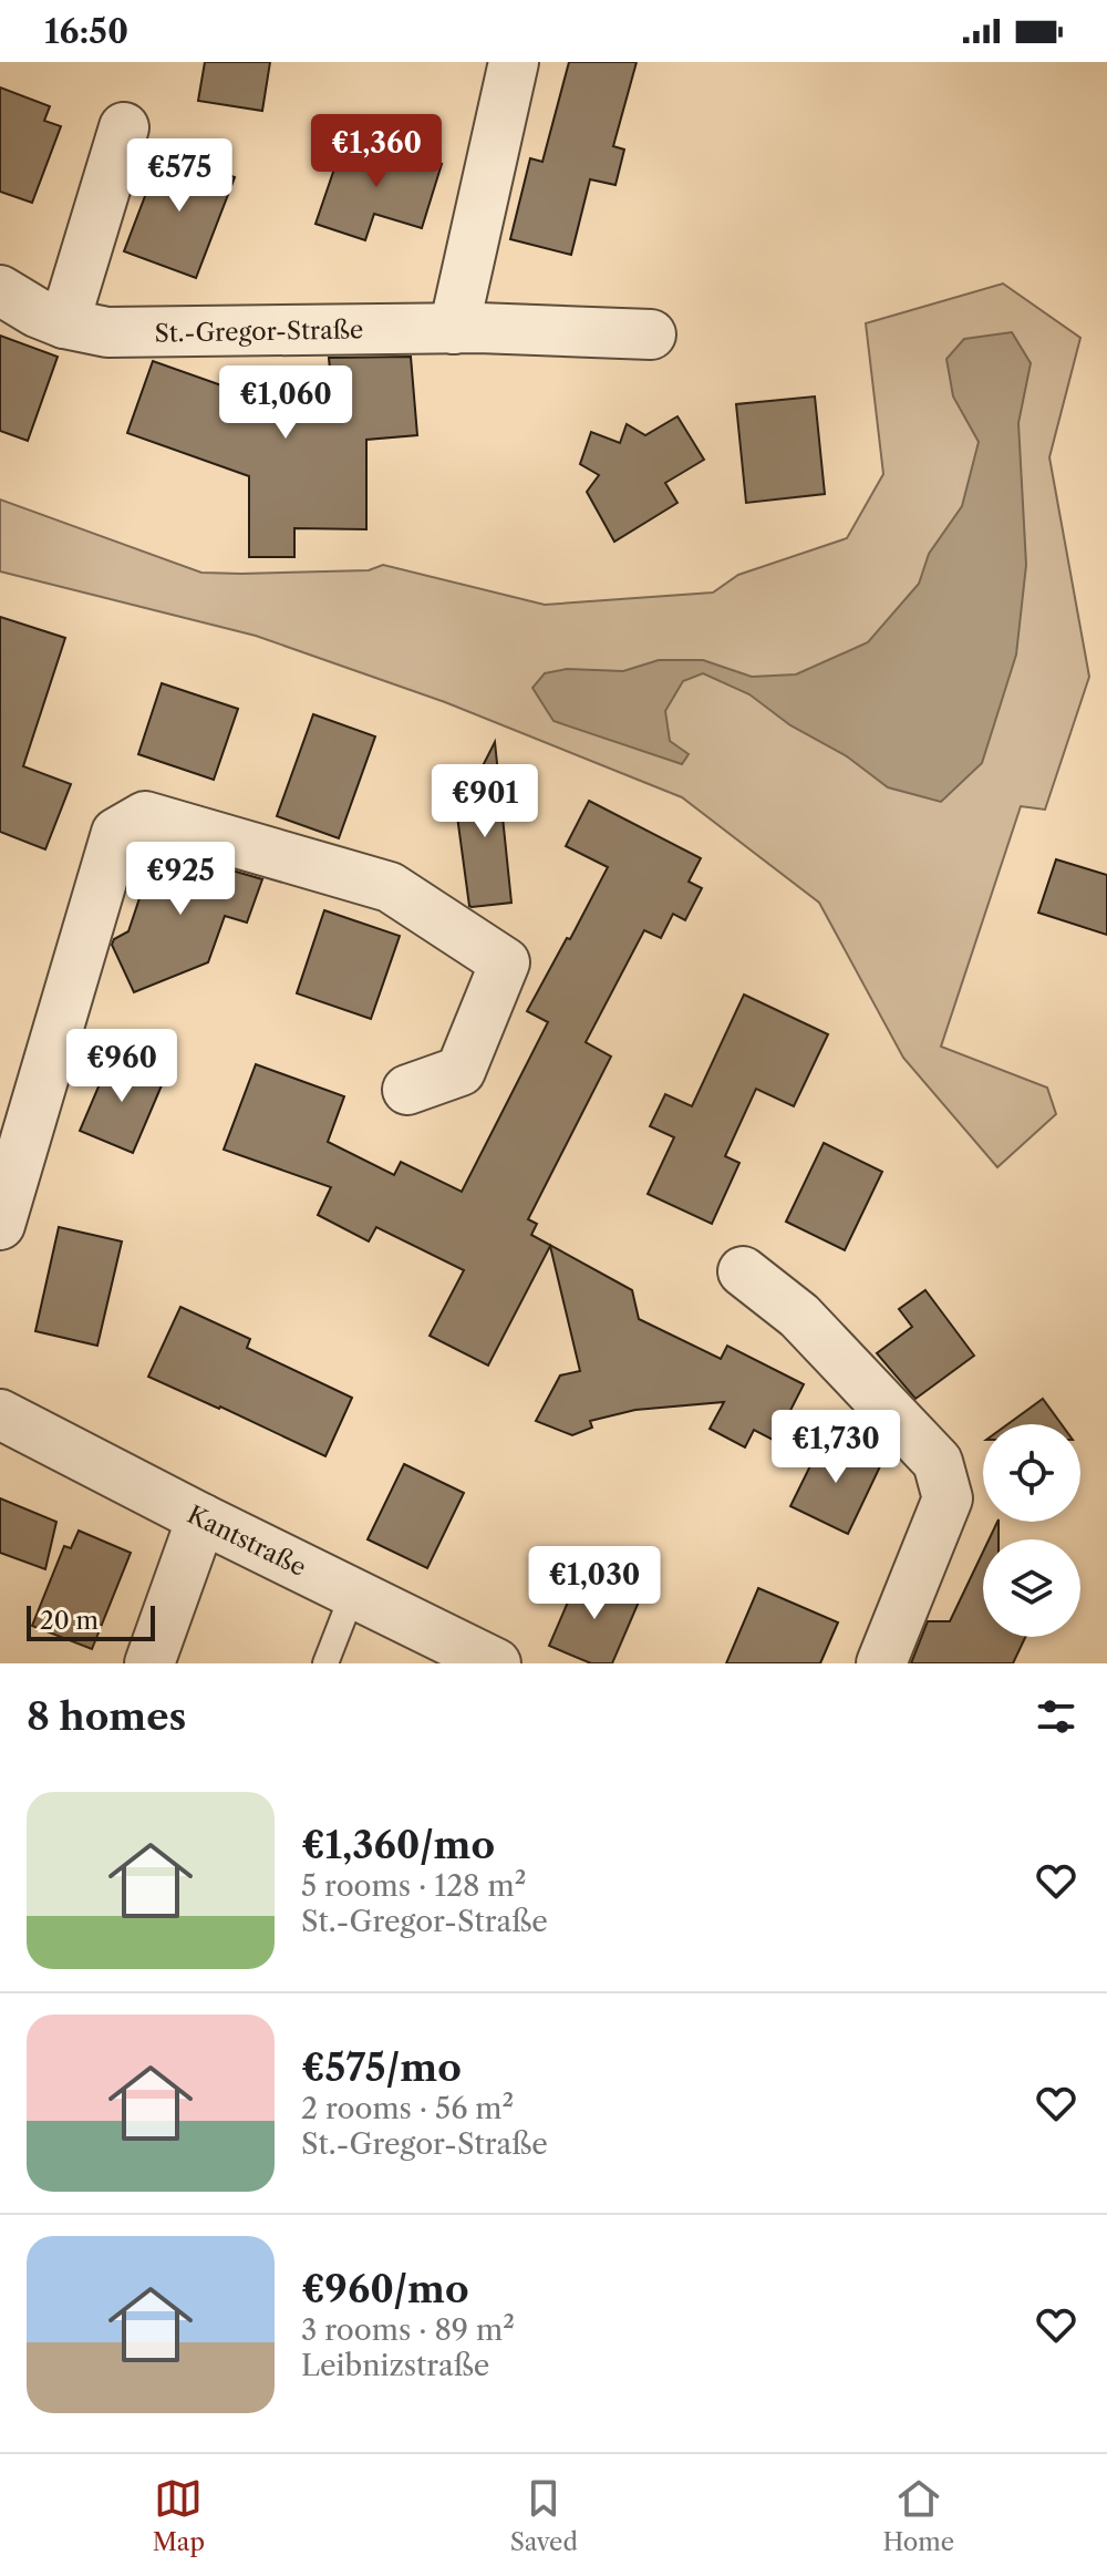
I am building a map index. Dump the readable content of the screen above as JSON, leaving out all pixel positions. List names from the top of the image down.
{
  "streets": {
    "street": ["St.-Gregor-Straße", "Kantstraße"]
  },
  "scale_bar": "20 m",
  "page": {
    "status": "16:50",
    "price": [
      "€1,360",
      "€575",
      "€1,060",
      "€901",
      "€925",
      "€960",
      "€1,730",
      "€1,030"
    ],
    "scale": "20 m",
    "heading": "8 homes",
    "list": [
      {
        "name": "€1,360/mo",
        "note": "5 rooms · 128 m² · St.-Gregor-Straße"
      },
      {
        "name": "€575/mo",
        "note": "2 rooms · 56 m² · St.-Gregor-Straße"
      },
      {
        "name": "€960/mo",
        "note": "3 rooms · 89 m² · Leibnizstraße"
      }
    ],
    "tabs": ["Map", "Saved", "Home"]
  }
}
